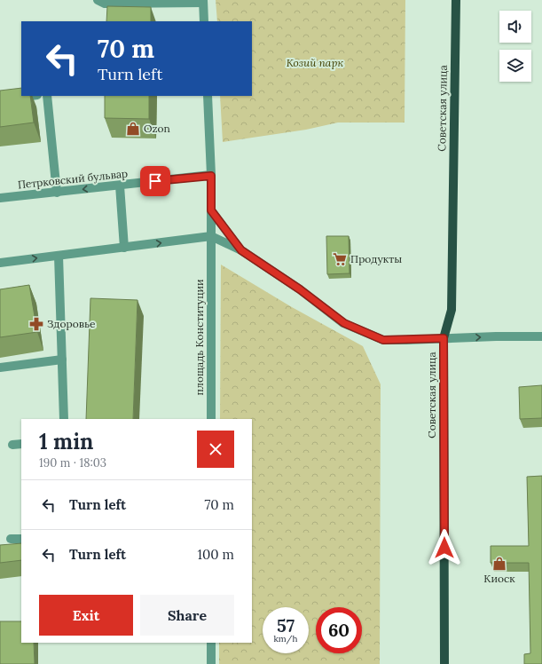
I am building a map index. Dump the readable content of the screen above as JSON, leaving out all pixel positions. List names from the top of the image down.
{
  "streets": {
    "main road": ["Советская улица"],
    "street": ["Петрковский бульвар", "площадь Конституции"]
  },
  "crossings": [
    ["Петрковский бульвар", "площадь Конституции"]
  ],
  "parks": ["Козий парк"],
  "places": {
    "shop": ["Ozon", "Киоск"],
    "supermarket": ["Продукты"],
    "pharmacy": ["Здоровье"]
  },
  "page": {
    "turn": ["70 m", "Turn left"],
    "heading": ["1 min", "190 m · 18:03"],
    "list": [
      {
        "name": "Turn left",
        "value": "70 m"
      },
      {
        "name": "Turn left",
        "value": "100 m"
      }
    ],
    "buttons": ["Exit", "Share"],
    "speed": "57 km/h",
    "limit": "60"
  }
}
